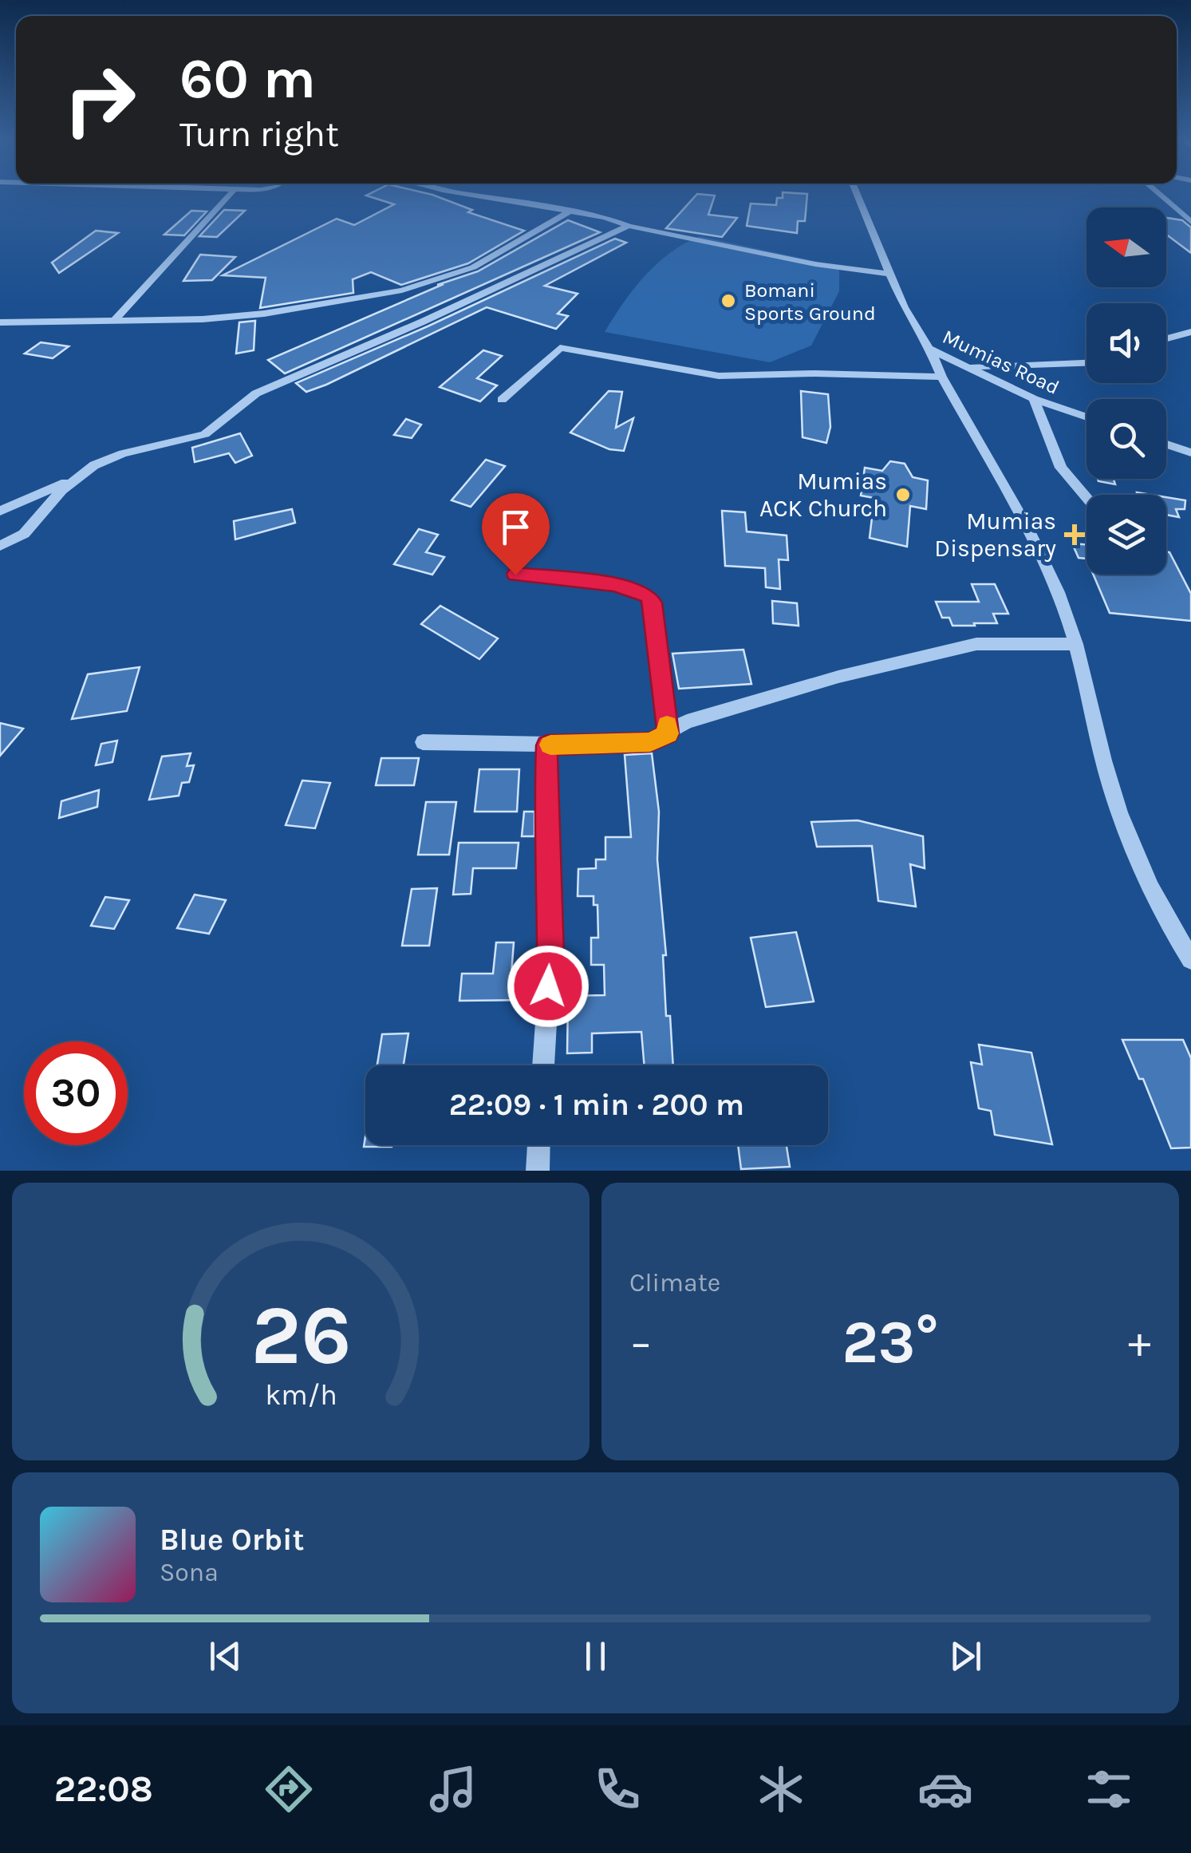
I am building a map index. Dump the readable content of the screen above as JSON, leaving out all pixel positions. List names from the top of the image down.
{
  "streets": {
    "street": ["Mumias Road"]
  },
  "places": {
    "other": ["Bomani Sports Ground", "Mumias ACK Church"],
    "health": ["Mumias Dispensary"]
  },
  "north": "left",
  "page": {
    "turn": ["60 m", "Turn right"],
    "limit": "30",
    "trip": "22:09 · 1 min · 200 m",
    "tile": "Climate",
    "heat": ["−", "23°", "+"],
    "song": ["Blue Orbit", "Sona"],
    "tabs": "22:08",
    "gauge": ["26", "km/h"]
  }
}
